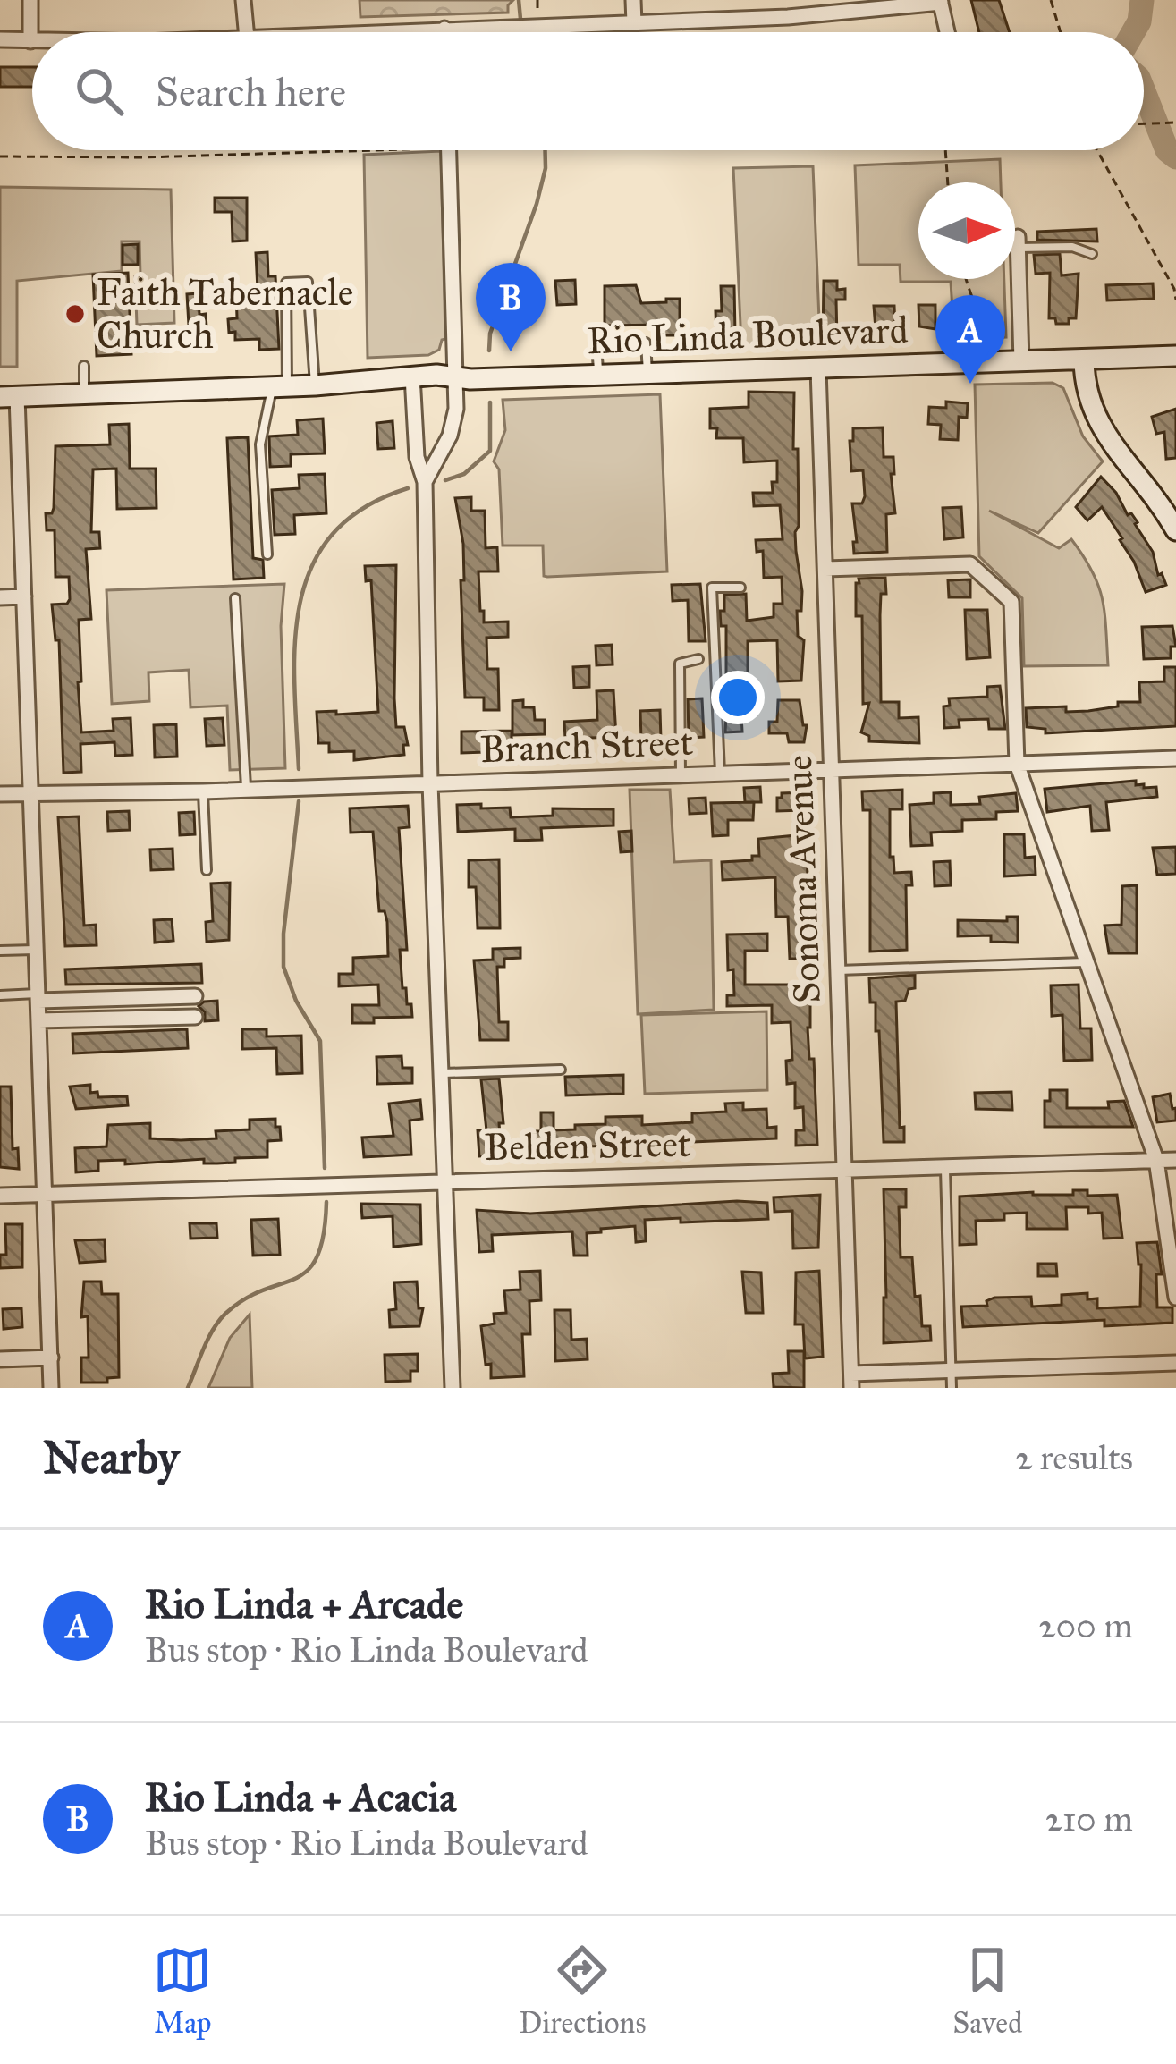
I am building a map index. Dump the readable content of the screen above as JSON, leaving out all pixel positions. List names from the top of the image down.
{
  "streets": {
    "main road": ["Rio Linda Boulevard"],
    "street": ["Branch Street", "Sonoma Avenue", "Belden Street"]
  },
  "crossings": [
    ["Rio Linda Boulevard", "Sonoma Avenue"],
    ["Branch Street", "Sonoma Avenue"],
    ["Sonoma Avenue", "Belden Street"]
  ],
  "places": ["Faith Tabernacle Church"],
  "north": "right",
  "page": {
    "search": "Search here",
    "pins": ["B", "A"],
    "heading": ["Nearby", "2 results"],
    "list": [
      {
        "mark": "A",
        "name": "Rio Linda + Arcade",
        "note": "Bus stop · Rio Linda Boulevard",
        "value": "200 m"
      },
      {
        "mark": "B",
        "name": "Rio Linda + Acacia",
        "note": "Bus stop · Rio Linda Boulevard",
        "value": "210 m"
      }
    ],
    "nav": ["Map", "Directions", "Saved"]
  }
}
